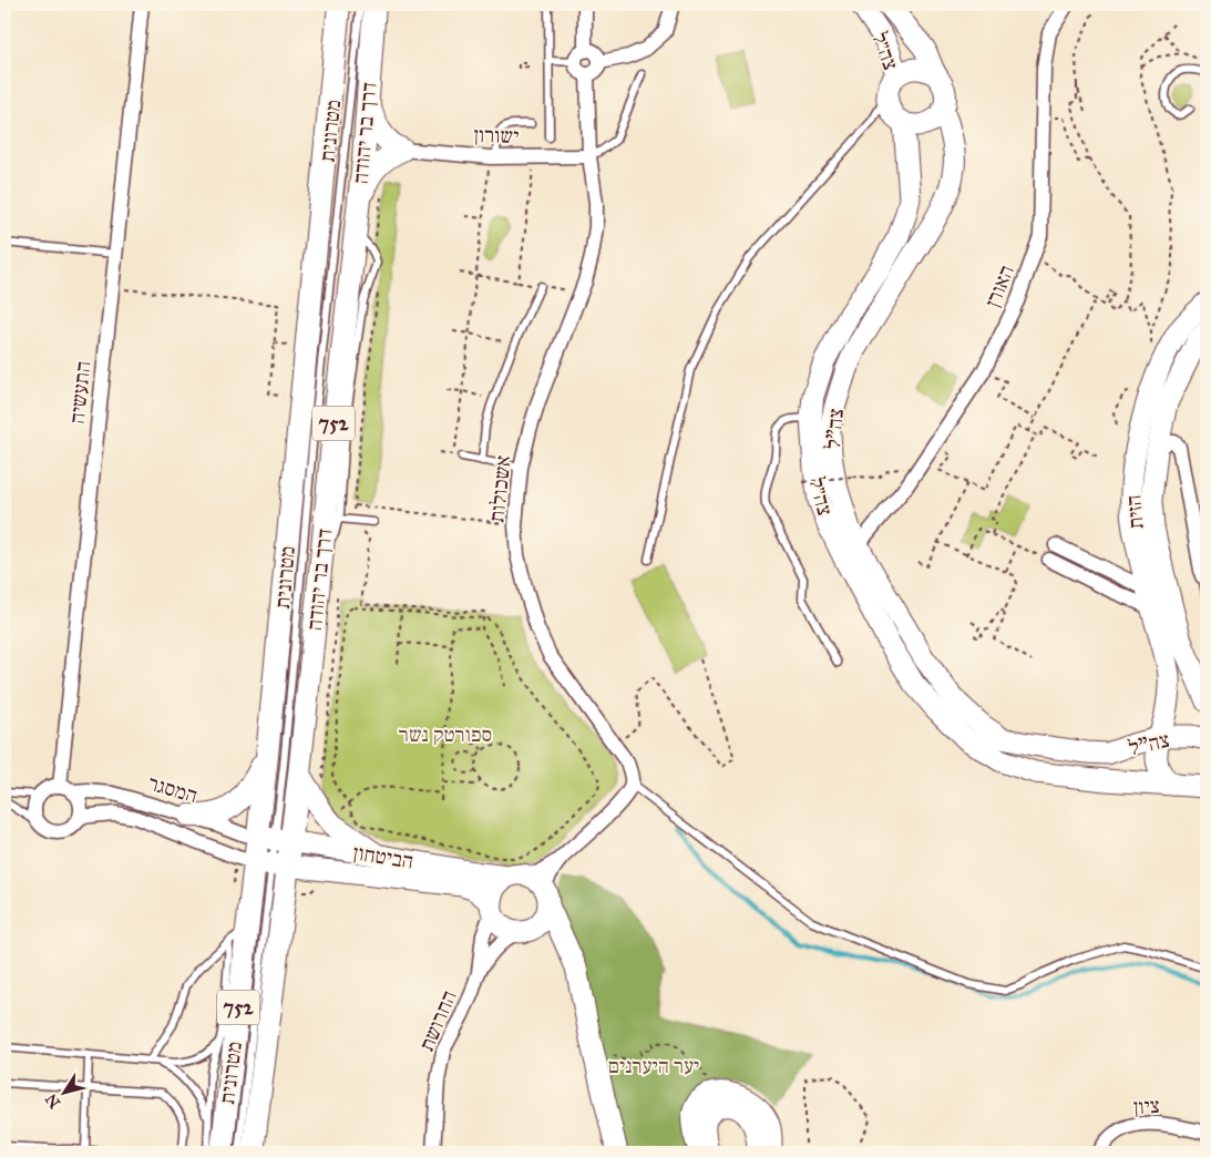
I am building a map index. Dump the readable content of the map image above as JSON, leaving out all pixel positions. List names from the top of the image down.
{
  "streets": {
    "main road": [
      "צה״ל",
      "דרך בר יהודה",
      "752",
      "צה\"ל",
      "הזית",
      "הביטחון"
    ],
    "street": [
      "ישורון",
      "האורן",
      "התעשיה",
      "אשכולות",
      "המסגר",
      "החרושת",
      "ציון"
    ],
    "lane": ["מטרונית"]
  },
  "crossings": [
    ["צה״ל", "צה\"ל"],
    ["צה״ל", "הזית"],
    ["מטרונית", "דרך בר יהודה"],
    ["מטרונית", "המסגר"],
    ["מטרונית", "הביטחון"],
    ["דרך בר יהודה", "המסגר"],
    ["דרך בר יהודה", "הביטחון"],
    ["ישורון", "אשכולות"],
    ["האורן", "צה\"ל"],
    ["התעשיה", "המסגר"],
    ["צה\"ל", "הזית"],
    ["המסגר", "הביטחון"],
    ["הביטחון", "החרושת"]
  ],
  "parks": ["ספורטק נשר", "יער היערנים"],
  "north": "bottom left"
}
